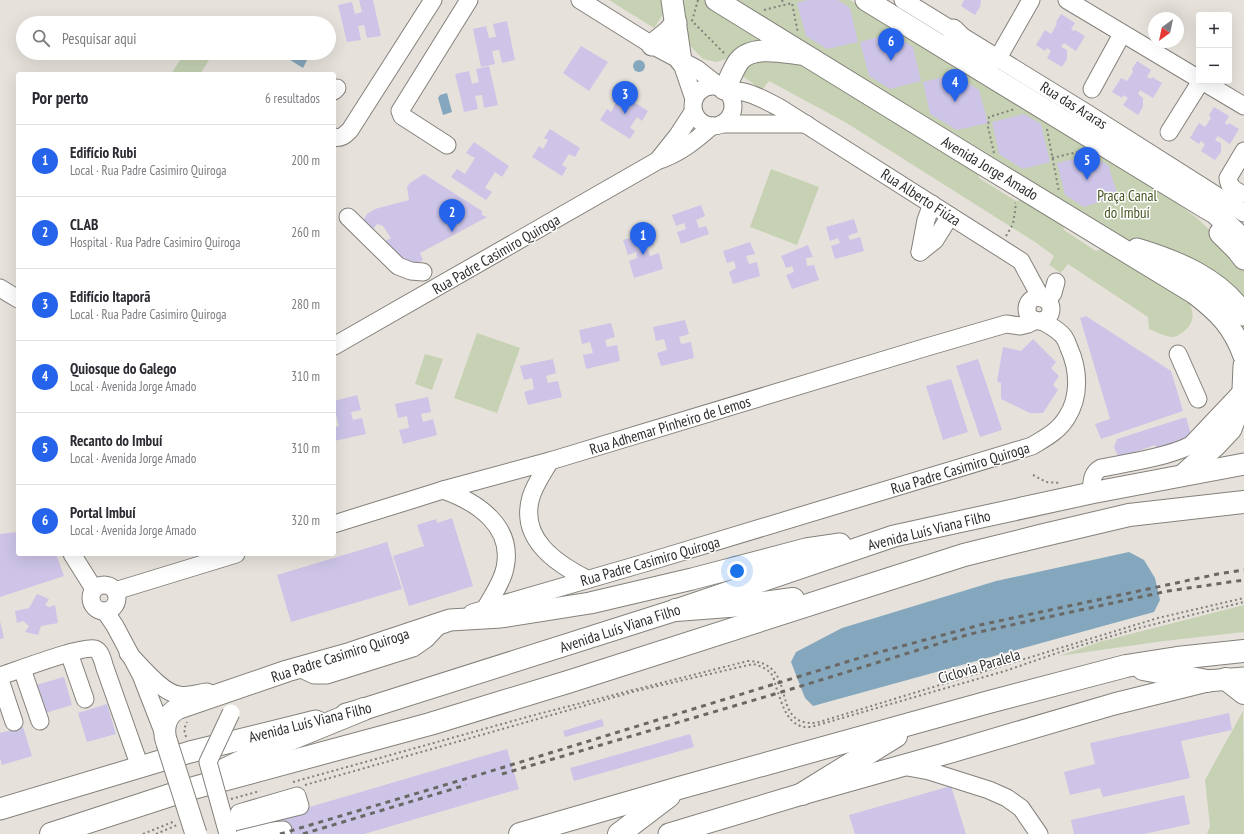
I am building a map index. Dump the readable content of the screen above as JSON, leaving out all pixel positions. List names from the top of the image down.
{
  "streets": {
    "main road": ["Avenida Jorge Amado", "Rua Padre Casimiro Quiroga", "Avenida Luís Viana Filho"],
    "street": ["Rua das Araras", "Rua Alberto Fiúza", "Rua Adhemar Pinheiro de Lemos"],
    "path": ["Ciclovia Paralela"]
  },
  "crossings": [
    ["Rua Alberto Fiúza", "Rua Padre Casimiro Quiroga"],
    ["Rua Alberto Fiúza", "Rua Adhemar Pinheiro de Lemos"],
    ["Rua Padre Casimiro Quiroga", "Rua Adhemar Pinheiro de Lemos"]
  ],
  "parks": ["Praça Canal do Imbuí"],
  "north": "bottom left",
  "page": {
    "map_buttons": ["+", "−"],
    "search": "Pesquisar aqui",
    "pins": [
      "6",
      "4",
      "3",
      "5",
      "2",
      "1"
    ],
    "heading": ["Por perto", "6 resultados"],
    "list": [
      {
        "mark": "1",
        "name": "Edifício Rubi",
        "note": "Local · Rua Padre Casimiro Quiroga",
        "value": "200 m"
      },
      {
        "mark": "2",
        "name": "CLAB",
        "note": "Hospital · Rua Padre Casimiro Quiroga",
        "value": "260 m"
      },
      {
        "mark": "3",
        "name": "Edifício Itaporã",
        "note": "Local · Rua Padre Casimiro Quiroga",
        "value": "280 m"
      },
      {
        "mark": "4",
        "name": "Quiosque do Galego",
        "note": "Local · Avenida Jorge Amado",
        "value": "310 m"
      },
      {
        "mark": "5",
        "name": "Recanto do Imbuí",
        "note": "Local · Avenida Jorge Amado",
        "value": "310 m"
      },
      {
        "mark": "6",
        "name": "Portal Imbuí",
        "note": "Local · Avenida Jorge Amado",
        "value": "320 m"
      }
    ]
  }
}
